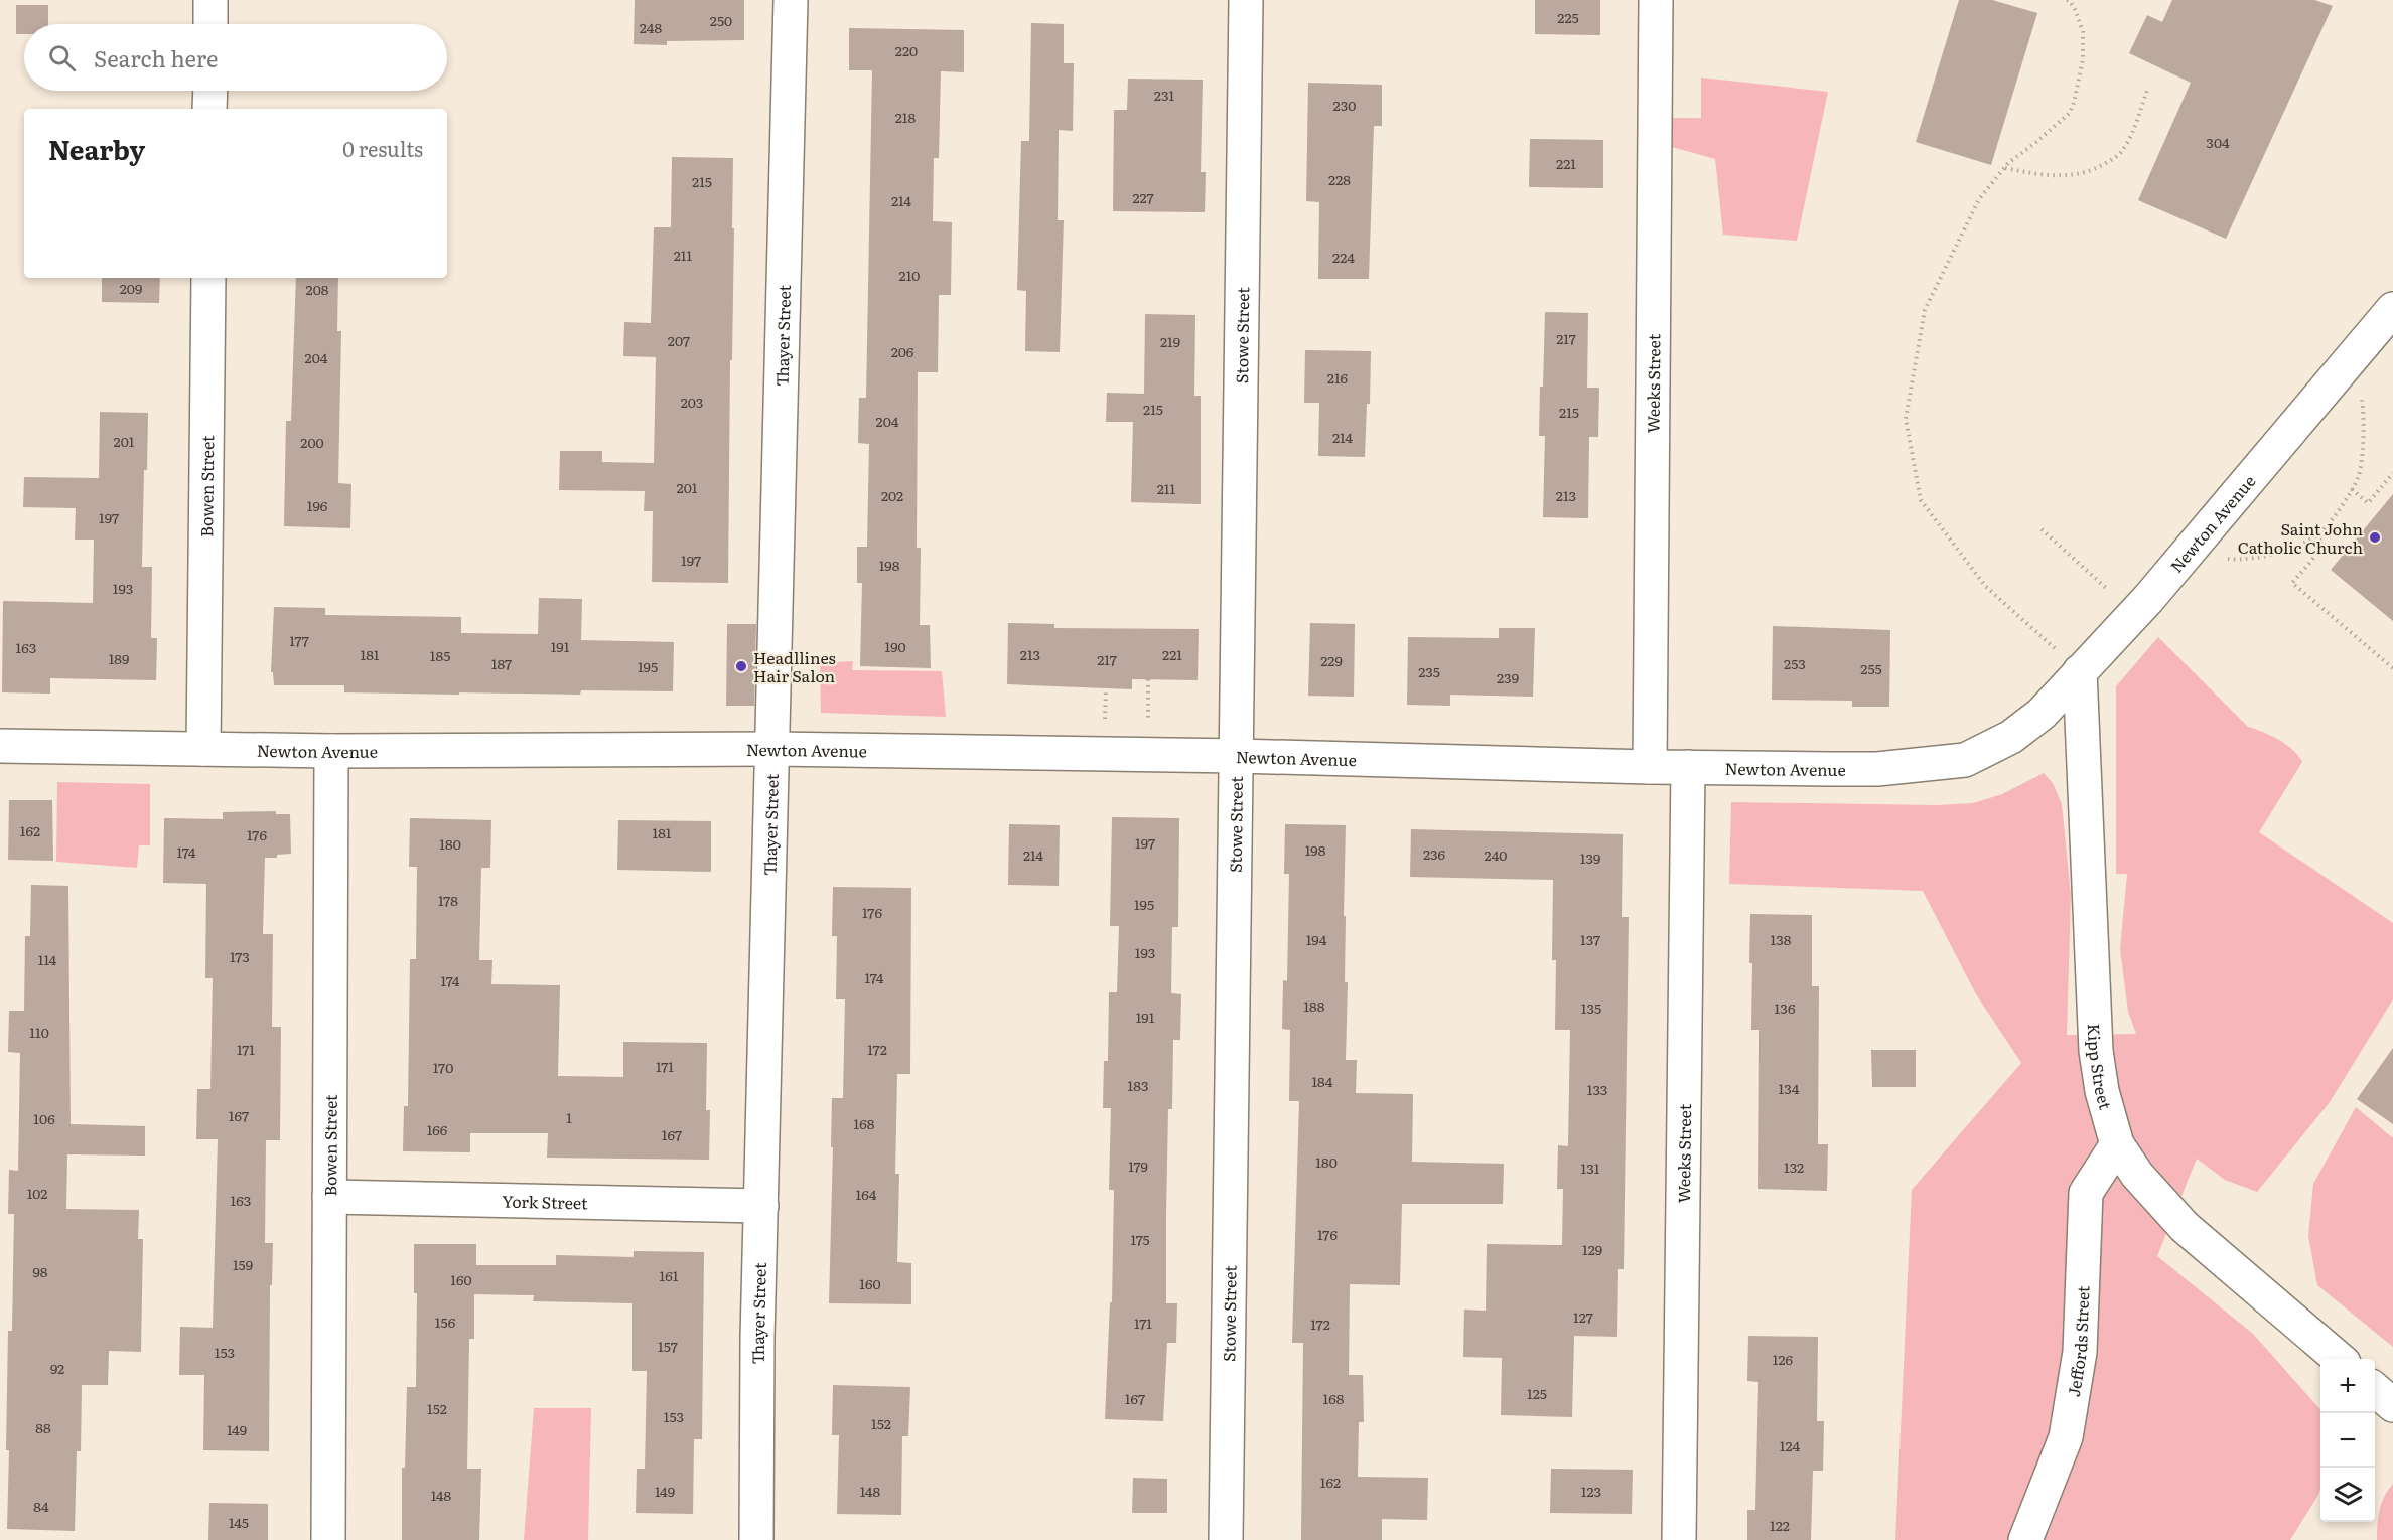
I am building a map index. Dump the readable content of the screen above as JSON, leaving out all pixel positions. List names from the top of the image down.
{
  "streets": {
    "street": [
      "Thayer Street",
      "Stowe Street",
      "Weeks Street",
      "Bowen Street",
      "Newton Avenue",
      "Kipp Street",
      "York Street",
      "Jeffords Street"
    ]
  },
  "crossings": [
    ["Thayer Street", "Newton Avenue"],
    ["Thayer Street", "York Street"],
    ["Stowe Street", "Newton Avenue"],
    ["Weeks Street", "Newton Avenue"],
    ["Bowen Street", "Newton Avenue"],
    ["Bowen Street", "York Street"],
    ["Newton Avenue", "Kipp Street"],
    ["Kipp Street", "Jeffords Street"]
  ],
  "places": ["Saint John Catholic Church", "Headllines Hair Salon"],
  "house_numbers": [
    "225",
    "250",
    "248",
    "220",
    "231",
    "230",
    "218",
    "304",
    "221",
    "228",
    "215",
    "227",
    "214",
    "211",
    "224",
    "210",
    "209",
    "208",
    "217",
    "207",
    "219",
    "206",
    "204",
    "216",
    "203",
    "215",
    "215",
    "204",
    "214",
    "201",
    "200",
    "201",
    "211",
    "202",
    "213",
    "196",
    "197",
    "197",
    "198",
    "193",
    "177",
    "191",
    "190",
    "163",
    "181",
    "213",
    "221",
    "185",
    "189",
    "217",
    "229",
    "187",
    "253",
    "195",
    "255",
    "235",
    "239",
    "162",
    "181",
    "176",
    "197",
    "180",
    "198",
    "174",
    "236",
    "214",
    "240",
    "139",
    "178",
    "195",
    "176",
    "194",
    "137",
    "138",
    "193",
    "173",
    "114",
    "174",
    "174",
    "188",
    "135",
    "136",
    "191",
    "110",
    "171",
    "172",
    "171",
    "170",
    "184",
    "183",
    "134",
    "133",
    "167",
    "1",
    "106",
    "168",
    "166",
    "167",
    "180",
    "179",
    "132",
    "131",
    "102",
    "164",
    "163",
    "176",
    "175",
    "129",
    "159",
    "98",
    "161",
    "160",
    "160",
    "127",
    "156",
    "171",
    "172",
    "157",
    "153",
    "126",
    "92",
    "125",
    "167",
    "168",
    "152",
    "153",
    "152",
    "88",
    "149",
    "124",
    "162",
    "149",
    "148",
    "123",
    "148",
    "84",
    "145",
    "122"
  ],
  "page": {
    "search": "Search here",
    "heading": ["Nearby", "0 results"],
    "map_buttons": ["+", "−"]
  }
}
